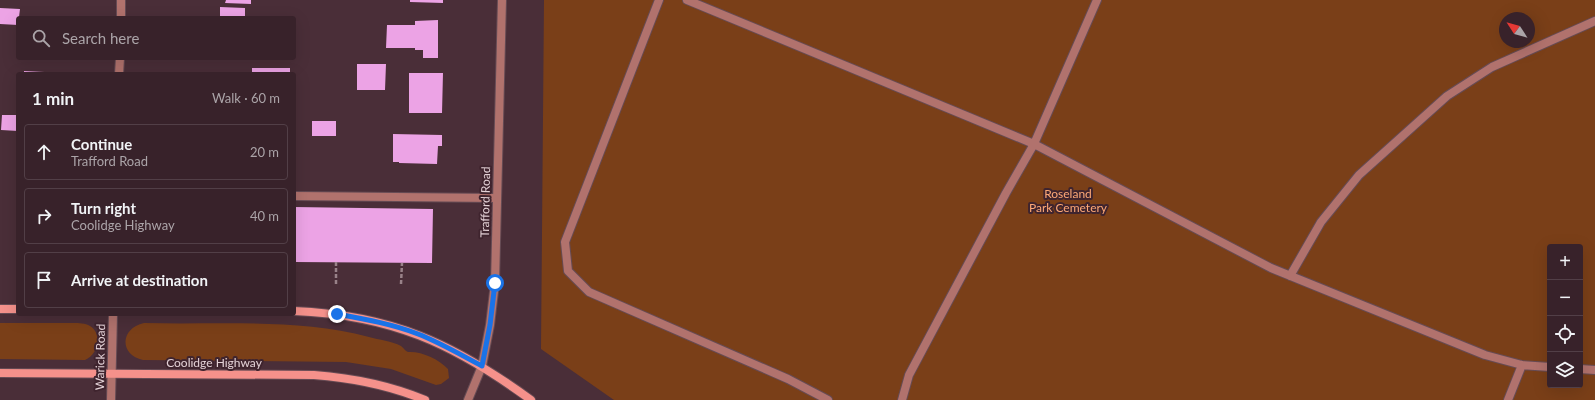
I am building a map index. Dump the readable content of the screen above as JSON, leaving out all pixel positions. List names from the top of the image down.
{
  "streets": {
    "main road": ["Coolidge Highway"],
    "street": ["Trafford Road", "Warick Road"]
  },
  "crossings": [
    ["Warick Road", "Coolidge Highway"]
  ],
  "parks": ["Roseland Park Cemetery"],
  "north": "top left",
  "page": {
    "search": "Search here",
    "heading": ["1 min", "Walk · 60 m"],
    "list": [
      ["Continue", "Trafford Road", "20 m"],
      ["Turn right", "Coolidge Highway", "40 m"],
      "Arrive at destination"
    ],
    "map_buttons": ["+", "−"]
  }
}
